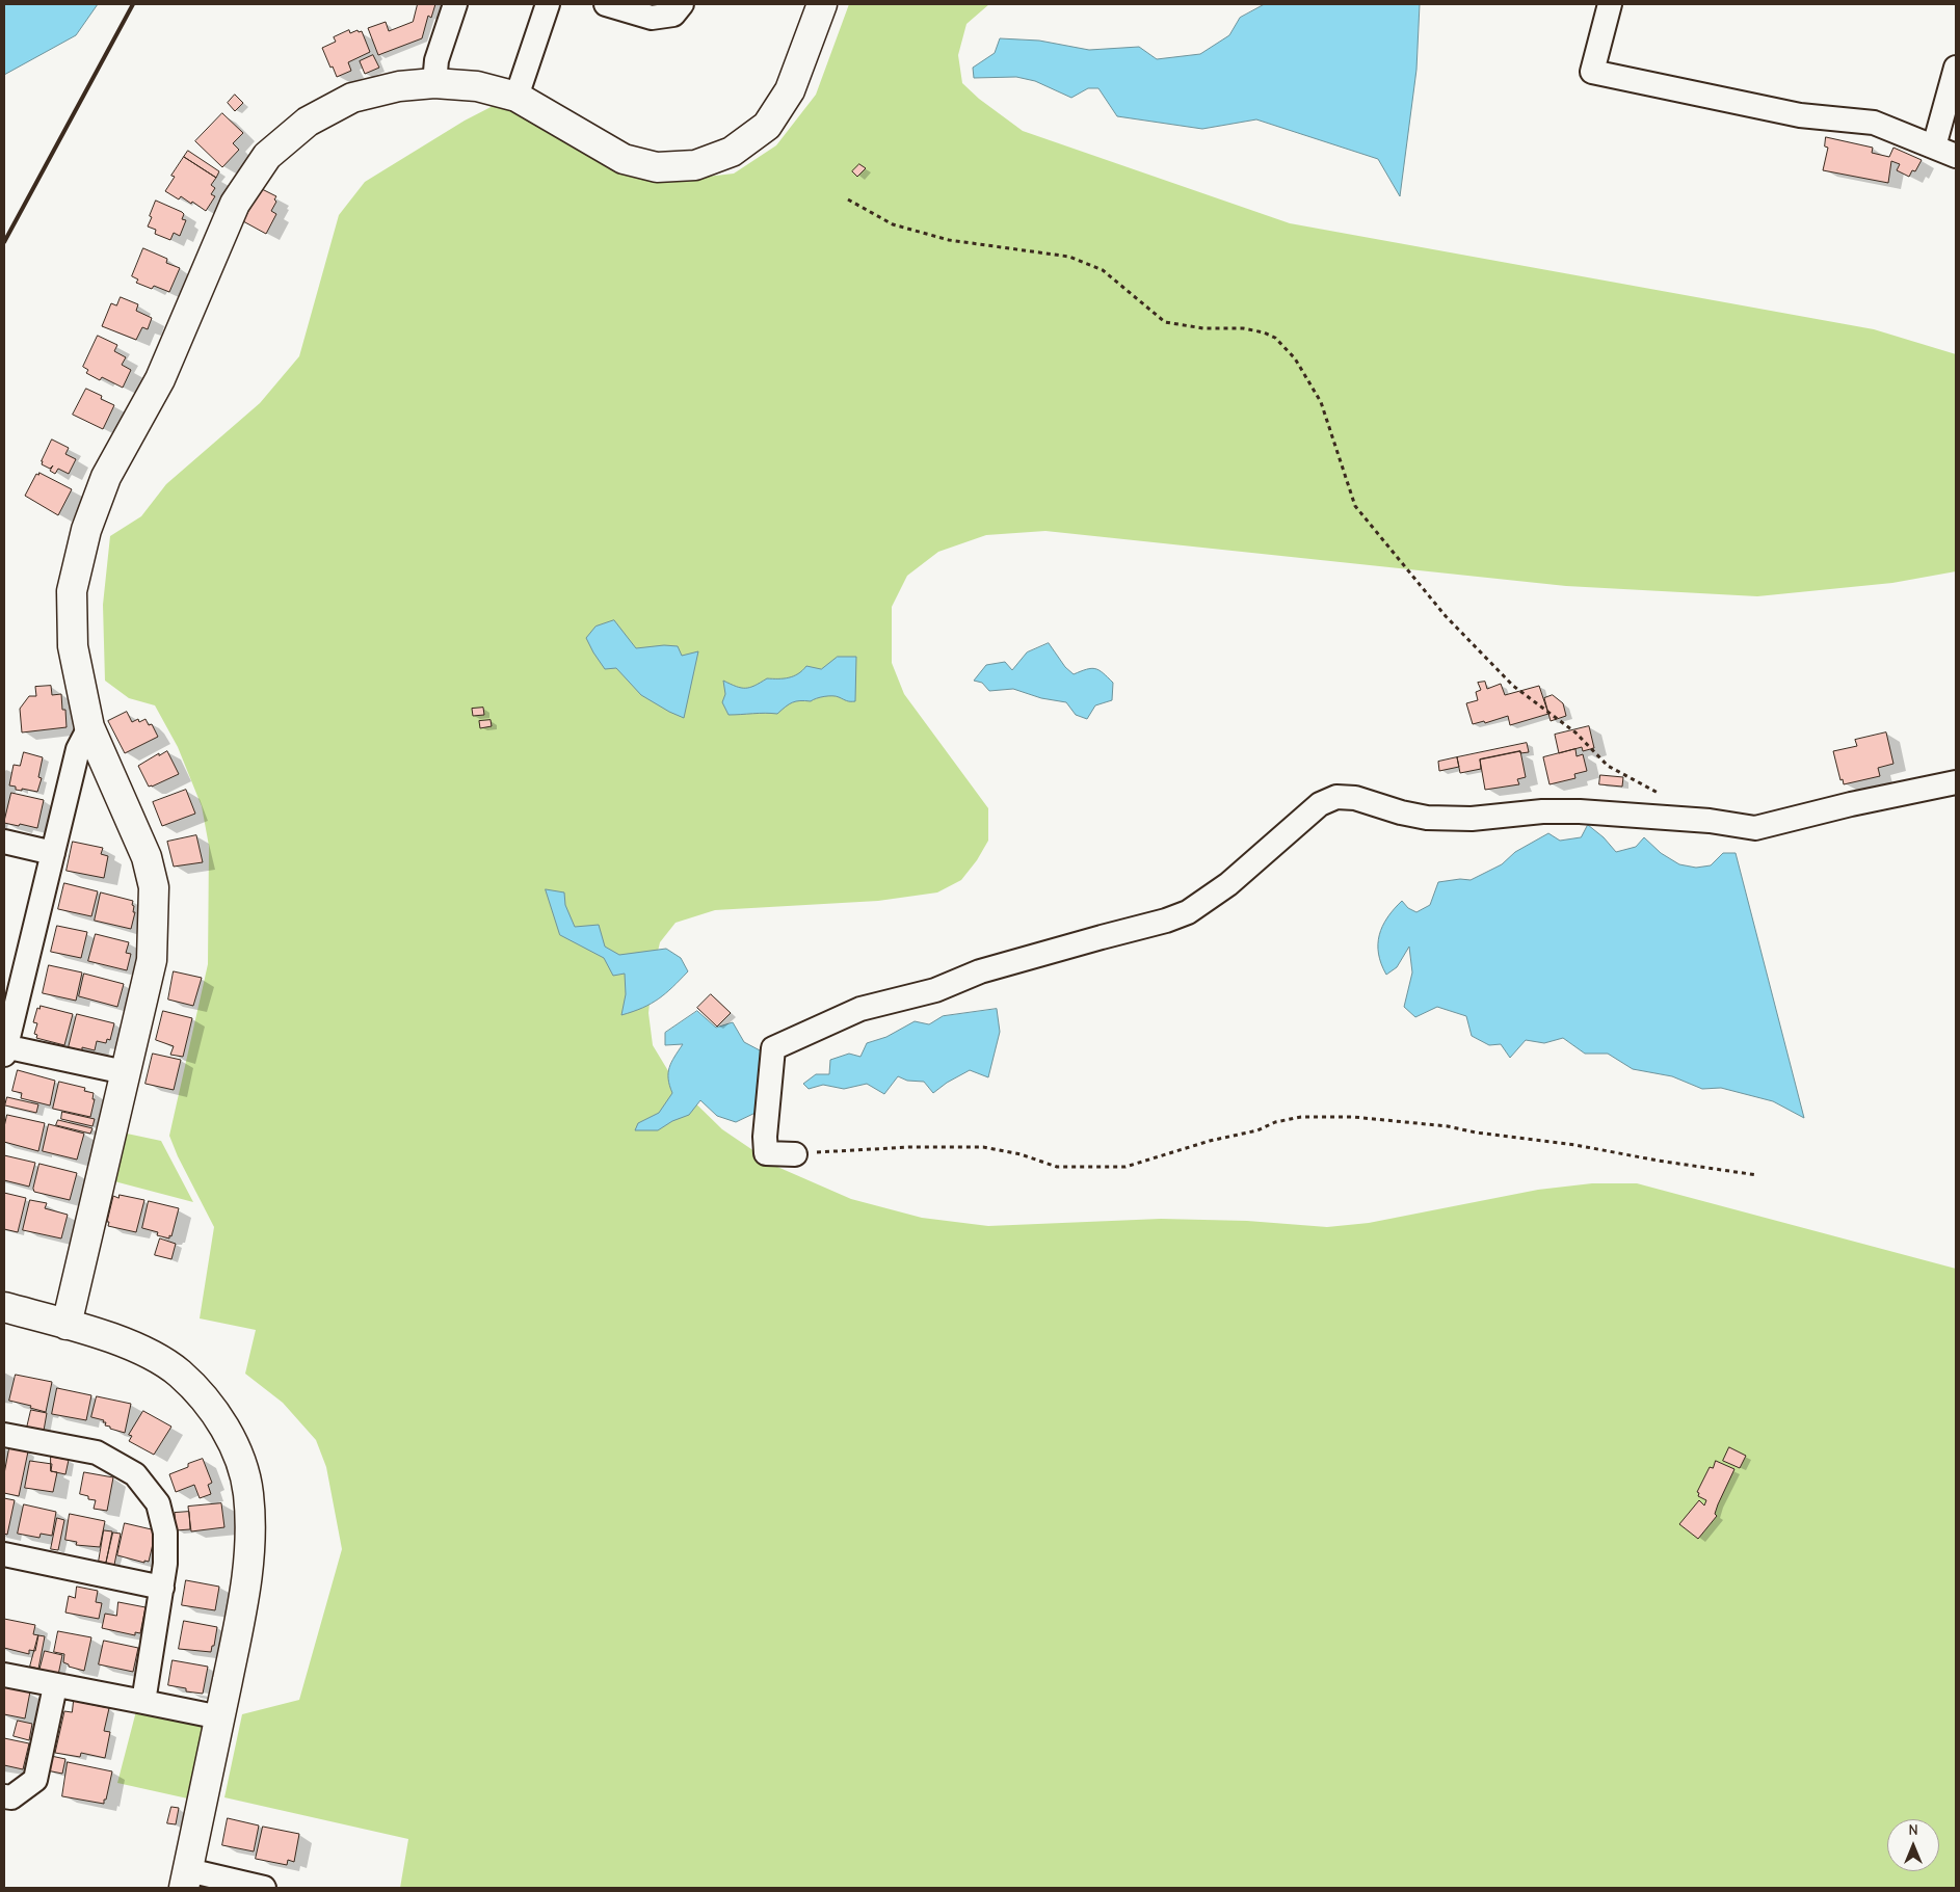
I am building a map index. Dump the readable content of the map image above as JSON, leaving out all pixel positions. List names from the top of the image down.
{
  "north": "top"
}
